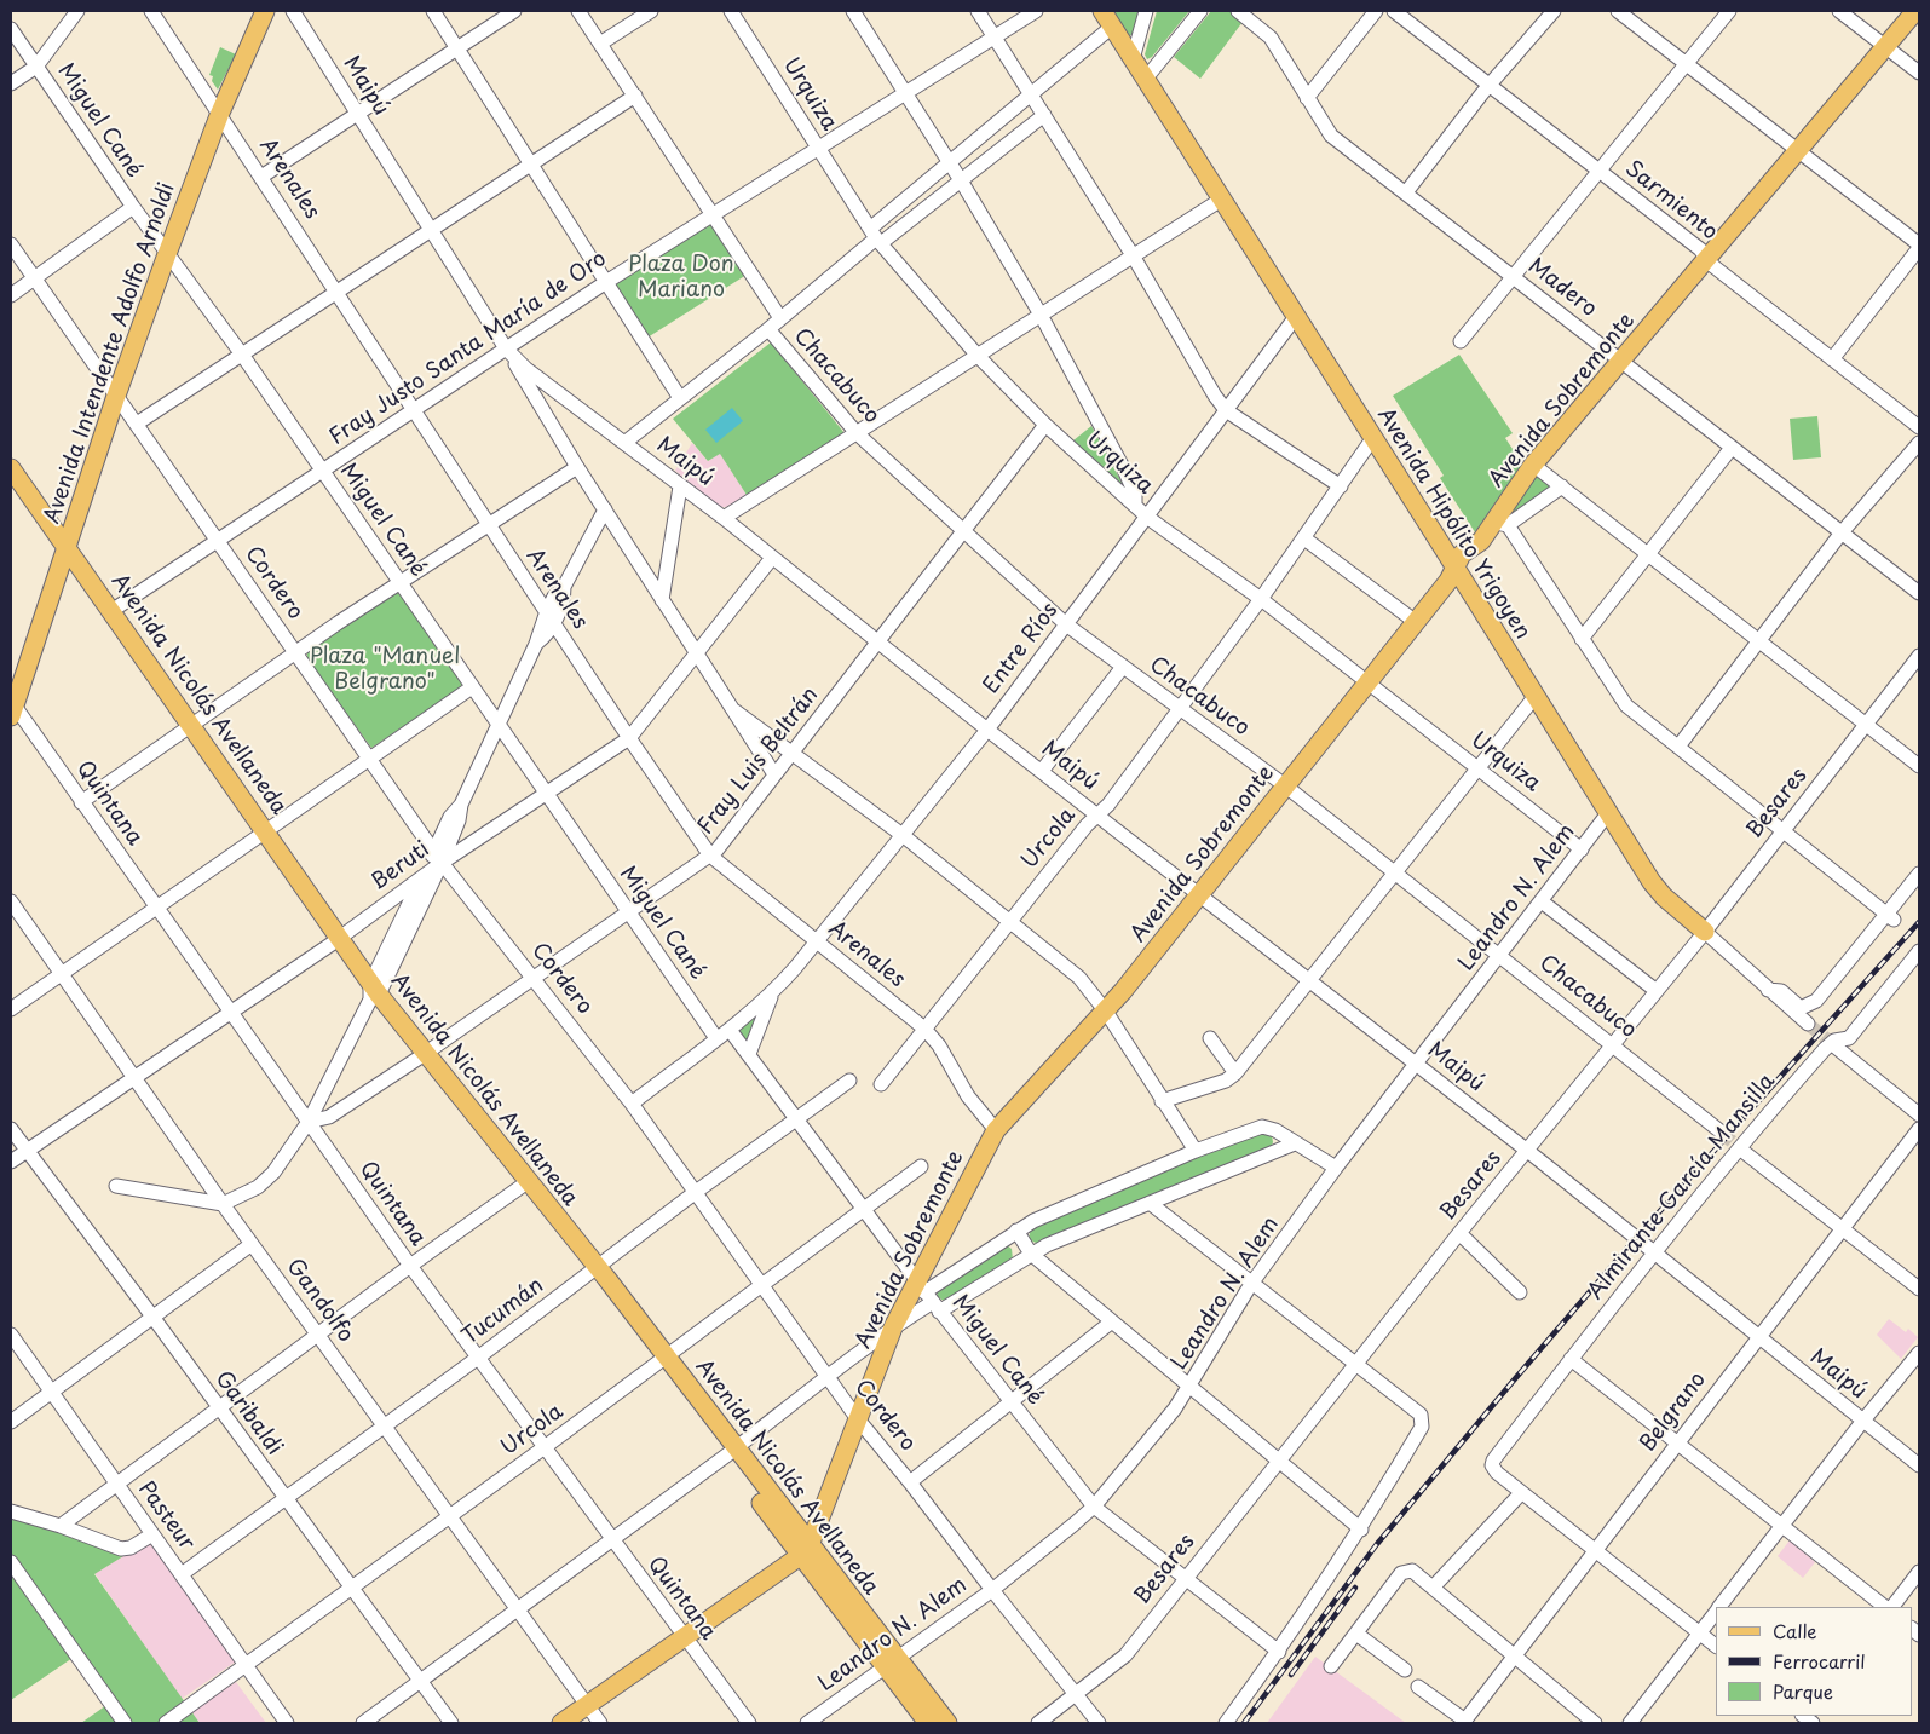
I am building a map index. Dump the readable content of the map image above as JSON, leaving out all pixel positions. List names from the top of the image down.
{
  "streets": {
    "main road": [
      "Avenida Intendente Adolfo Arnoldi",
      "Avenida Sobremonte",
      "Avenida Hipólito Yrigoyen",
      "Avenida Nicolás Avellaneda"
    ],
    "street": [
      "Maipú",
      "Urquiza",
      "Miguel Cané",
      "Arenales",
      "Sarmiento",
      "Madero",
      "Fray Justo Santa María de Oro",
      "Chacabuco",
      "Cordero",
      "Entre Ríos",
      "Fray Luis Beltrán",
      "Quintana",
      "Besares",
      "Urcola",
      "Beruti",
      "Leandro N. Alem",
      "Almirante García Mansilla",
      "Gandolfo",
      "Tucumán",
      "Belgrano",
      "Garibaldi",
      "Pasteur"
    ]
  },
  "crossings": [
    ["Maipú", "Fray Justo Santa María de Oro"],
    ["Maipú", "Avenida Sobremonte"],
    ["Maipú", "Entre Ríos"],
    ["Maipú", "Fray Luis Beltrán"],
    ["Maipú", "Besares"],
    ["Maipú", "Urcola"],
    ["Maipú", "Beruti"],
    ["Maipú", "Leandro N. Alem"],
    ["Maipú", "Almirante García Mansilla"],
    ["Maipú", "Belgrano"],
    ["Urquiza", "Fray Justo Santa María de Oro"],
    ["Urquiza", "Avenida Sobremonte"],
    ["Urquiza", "Entre Ríos"],
    ["Urquiza", "Fray Luis Beltrán"],
    ["Urquiza", "Urcola"],
    ["Urquiza", "Leandro N. Alem"],
    ["Miguel Cané", "Fray Justo Santa María de Oro"],
    ["Miguel Cané", "Avenida Intendente Adolfo Arnoldi"],
    ["Miguel Cané", "Avenida Sobremonte"],
    ["Miguel Cané", "Entre Ríos"],
    ["Miguel Cané", "Fray Luis Beltrán"],
    ["Miguel Cané", "Besares"],
    ["Miguel Cané", "Urcola"],
    ["Miguel Cané", "Beruti"],
    ["Miguel Cané", "Leandro N. Alem"],
    ["Miguel Cané", "Tucumán"],
    ["Arenales", "Fray Justo Santa María de Oro"],
    ["Arenales", "Avenida Intendente Adolfo Arnoldi"],
    ["Arenales", "Avenida Sobremonte"],
    ["Arenales", "Entre Ríos"],
    ["Arenales", "Fray Luis Beltrán"],
    ["Arenales", "Urcola"],
    ["Arenales", "Beruti"],
    ["Sarmiento", "Avenida Sobremonte"],
    ["Madero", "Avenida Sobremonte"],
    ["Fray Justo Santa María de Oro", "Chacabuco"],
    ["Fray Justo Santa María de Oro", "Cordero"],
    ["Fray Justo Santa María de Oro", "Avenida Nicolás Avellaneda"],
    ["Avenida Intendente Adolfo Arnoldi", "Cordero"],
    ["Avenida Intendente Adolfo Arnoldi", "Avenida Nicolás Avellaneda"],
    ["Avenida Intendente Adolfo Arnoldi", "Quintana"],
    ["Chacabuco", "Avenida Sobremonte"],
    ["Chacabuco", "Entre Ríos"],
    ["Chacabuco", "Fray Luis Beltrán"],
    ["Chacabuco", "Besares"],
    ["Chacabuco", "Urcola"],
    ["Chacabuco", "Leandro N. Alem"],
    ["Avenida Sobremonte", "Avenida Hipólito Yrigoyen"],
    ["Avenida Sobremonte", "Cordero"],
    ["Avenida Sobremonte", "Avenida Nicolás Avellaneda"],
    ["Avenida Hipólito Yrigoyen", "Entre Ríos"],
    ["Avenida Hipólito Yrigoyen", "Besares"],
    ["Avenida Hipólito Yrigoyen", "Urcola"],
    ["Avenida Hipólito Yrigoyen", "Leandro N. Alem"],
    ["Cordero", "Entre Ríos"],
    ["Cordero", "Fray Luis Beltrán"],
    ["Cordero", "Besares"],
    ["Cordero", "Urcola"],
    ["Cordero", "Beruti"],
    ["Cordero", "Leandro N. Alem"],
    ["Cordero", "Tucumán"],
    ["Avenida Nicolás Avellaneda", "Fray Luis Beltrán"],
    ["Avenida Nicolás Avellaneda", "Urcola"],
    ["Avenida Nicolás Avellaneda", "Beruti"],
    ["Avenida Nicolás Avellaneda", "Leandro N. Alem"],
    ["Avenida Nicolás Avellaneda", "Tucumán"],
    ["Fray Luis Beltrán", "Quintana"],
    ["Quintana", "Urcola"],
    ["Quintana", "Beruti"],
    ["Quintana", "Tucumán"],
    ["Urcola", "Gandolfo"],
    ["Urcola", "Garibaldi"],
    ["Urcola", "Pasteur"],
    ["Beruti", "Gandolfo"],
    ["Beruti", "Garibaldi"],
    ["Gandolfo", "Tucumán"],
    ["Tucumán", "Garibaldi"],
    ["Tucumán", "Pasteur"]
  ],
  "parks": ["Plaza Don Mariano", "Plaza \"Manuel Belgrano\""],
  "legend": ["Calle", "Ferrocarril", "Parque"]
}
